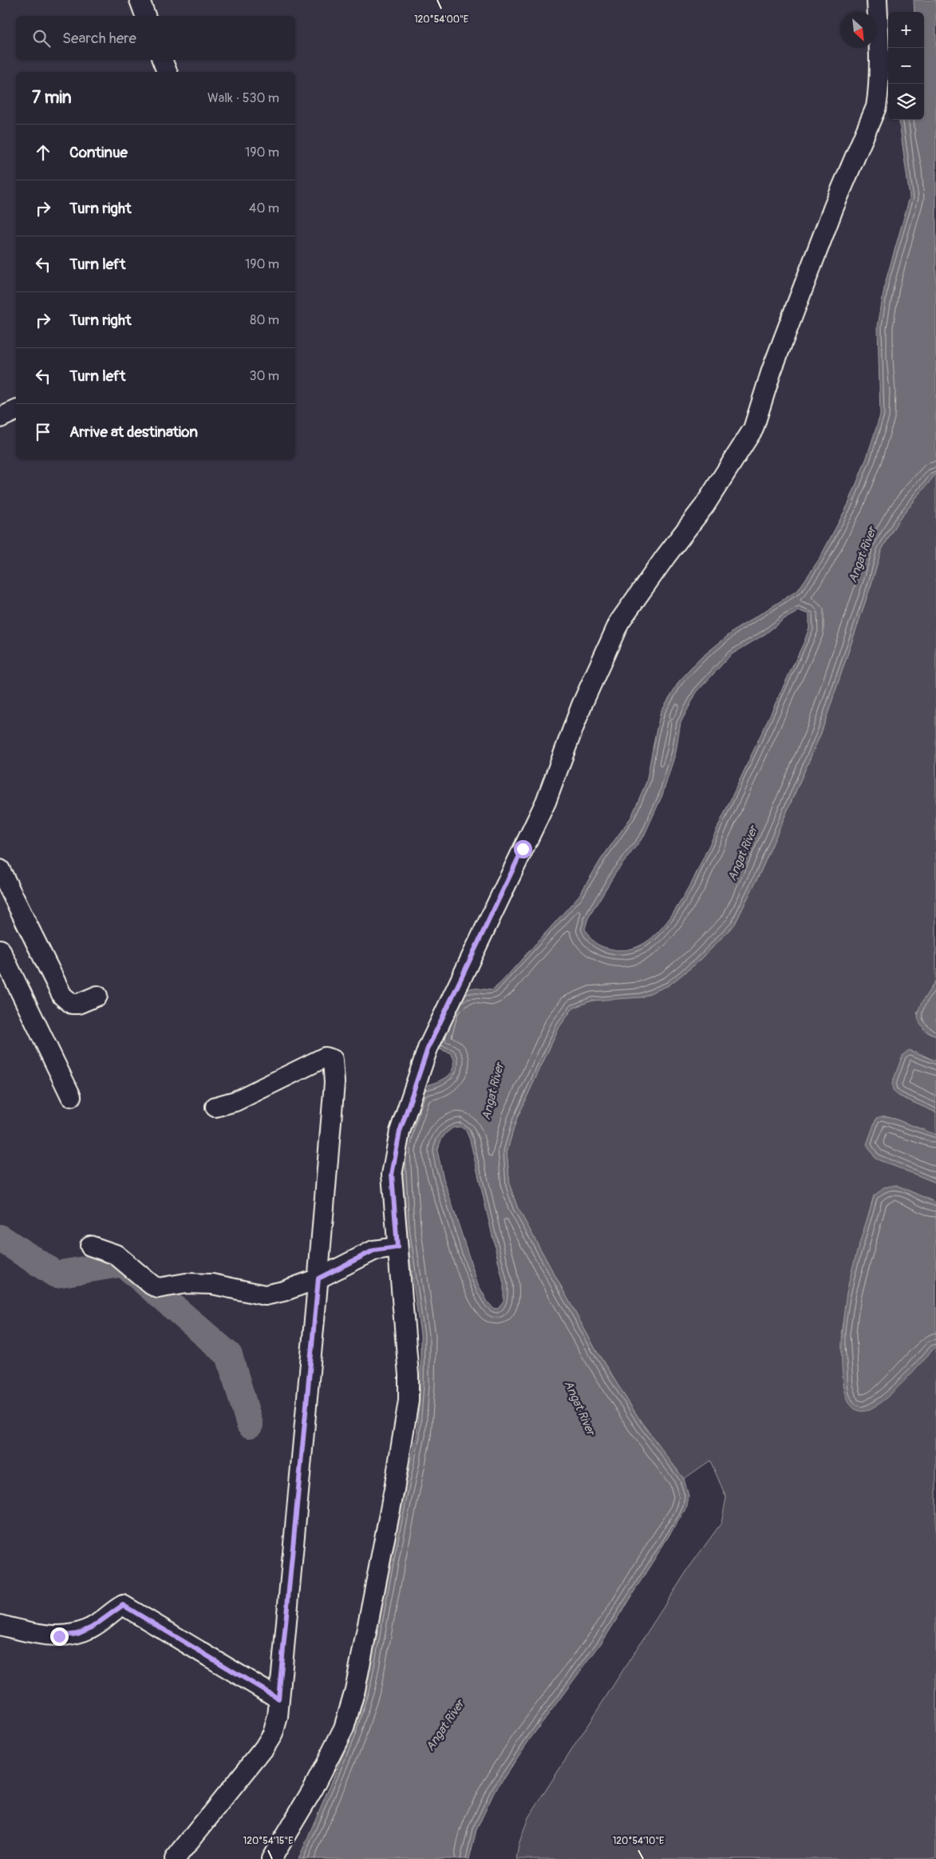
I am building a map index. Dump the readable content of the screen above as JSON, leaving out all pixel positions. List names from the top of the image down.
{
  "water": ["Angat River"],
  "north": "bottom right",
  "page": {
    "map_buttons": ["+", "−"],
    "search": "Search here",
    "heading": ["7 min", "Walk · 530 m"],
    "list": [
      ["Continue", "190 m"],
      ["Turn right", "40 m"],
      ["Turn left", "190 m"],
      ["Turn right", "80 m"],
      ["Turn left", "30 m"],
      "Arrive at destination"
    ]
  },
  "coordinates": ["120°54'00\"E", "120°54'15\"E", "120°54'10\"E"]
}
